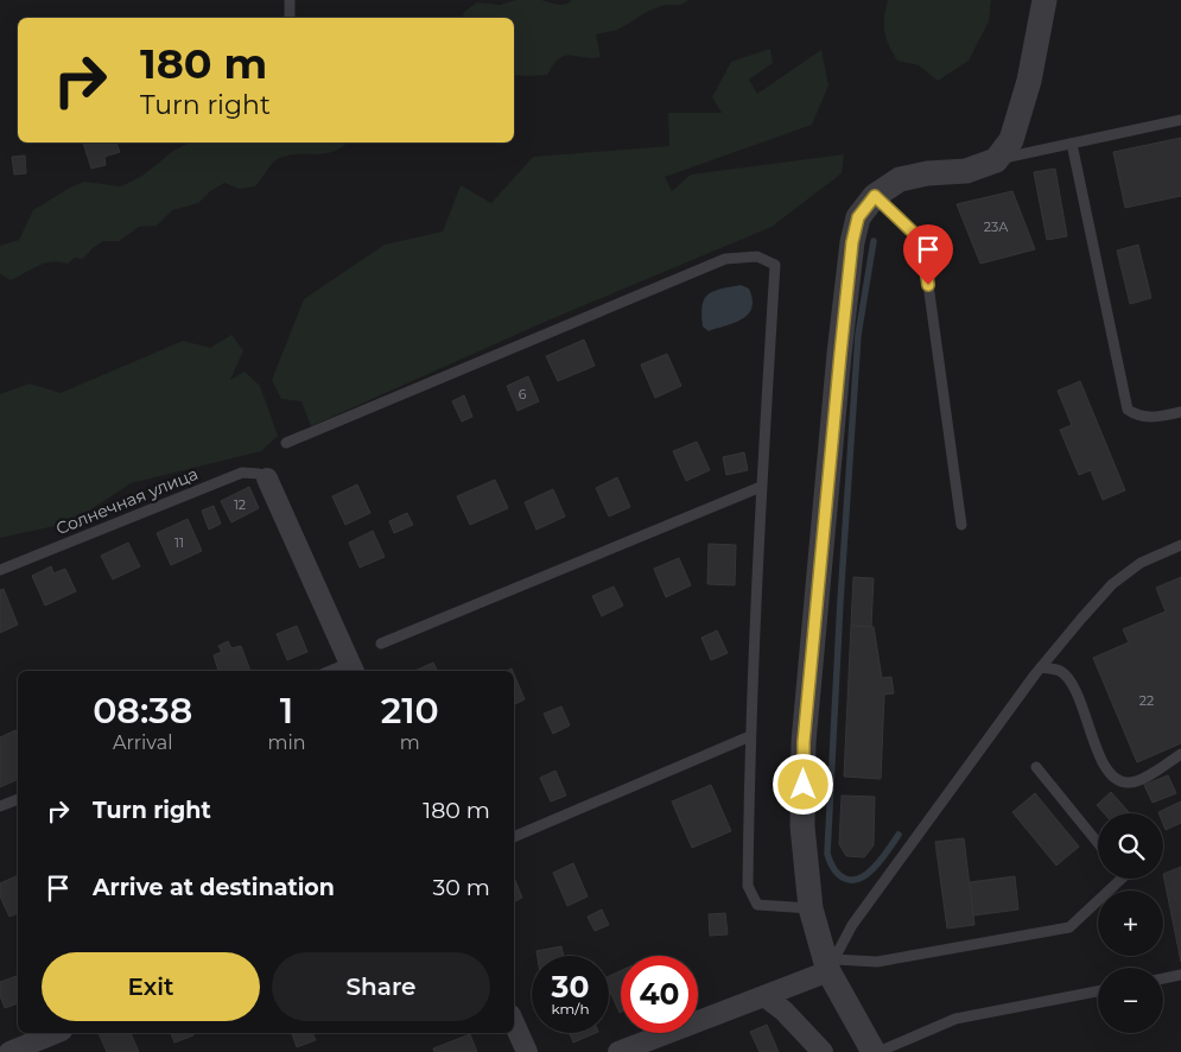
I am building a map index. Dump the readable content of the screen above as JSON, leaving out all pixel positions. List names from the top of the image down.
{
  "streets": {
    "lane": ["Солнечная улица"]
  },
  "house_numbers": [
    "23А",
    "6",
    "12",
    "11",
    "22"
  ],
  "page": {
    "turn": ["180 m", "Turn right"],
    "eta": [
      "08:38",
      "Arrival",
      "1",
      "min",
      "210",
      "m"
    ],
    "list": [
      {
        "name": "Turn right",
        "value": "180 m"
      },
      {
        "name": "Arrive at destination",
        "value": "30 m"
      }
    ],
    "map_buttons": ["+", "−"],
    "buttons": ["Exit", "Share"],
    "speed": "30 km/h",
    "limit": "40"
  }
}
